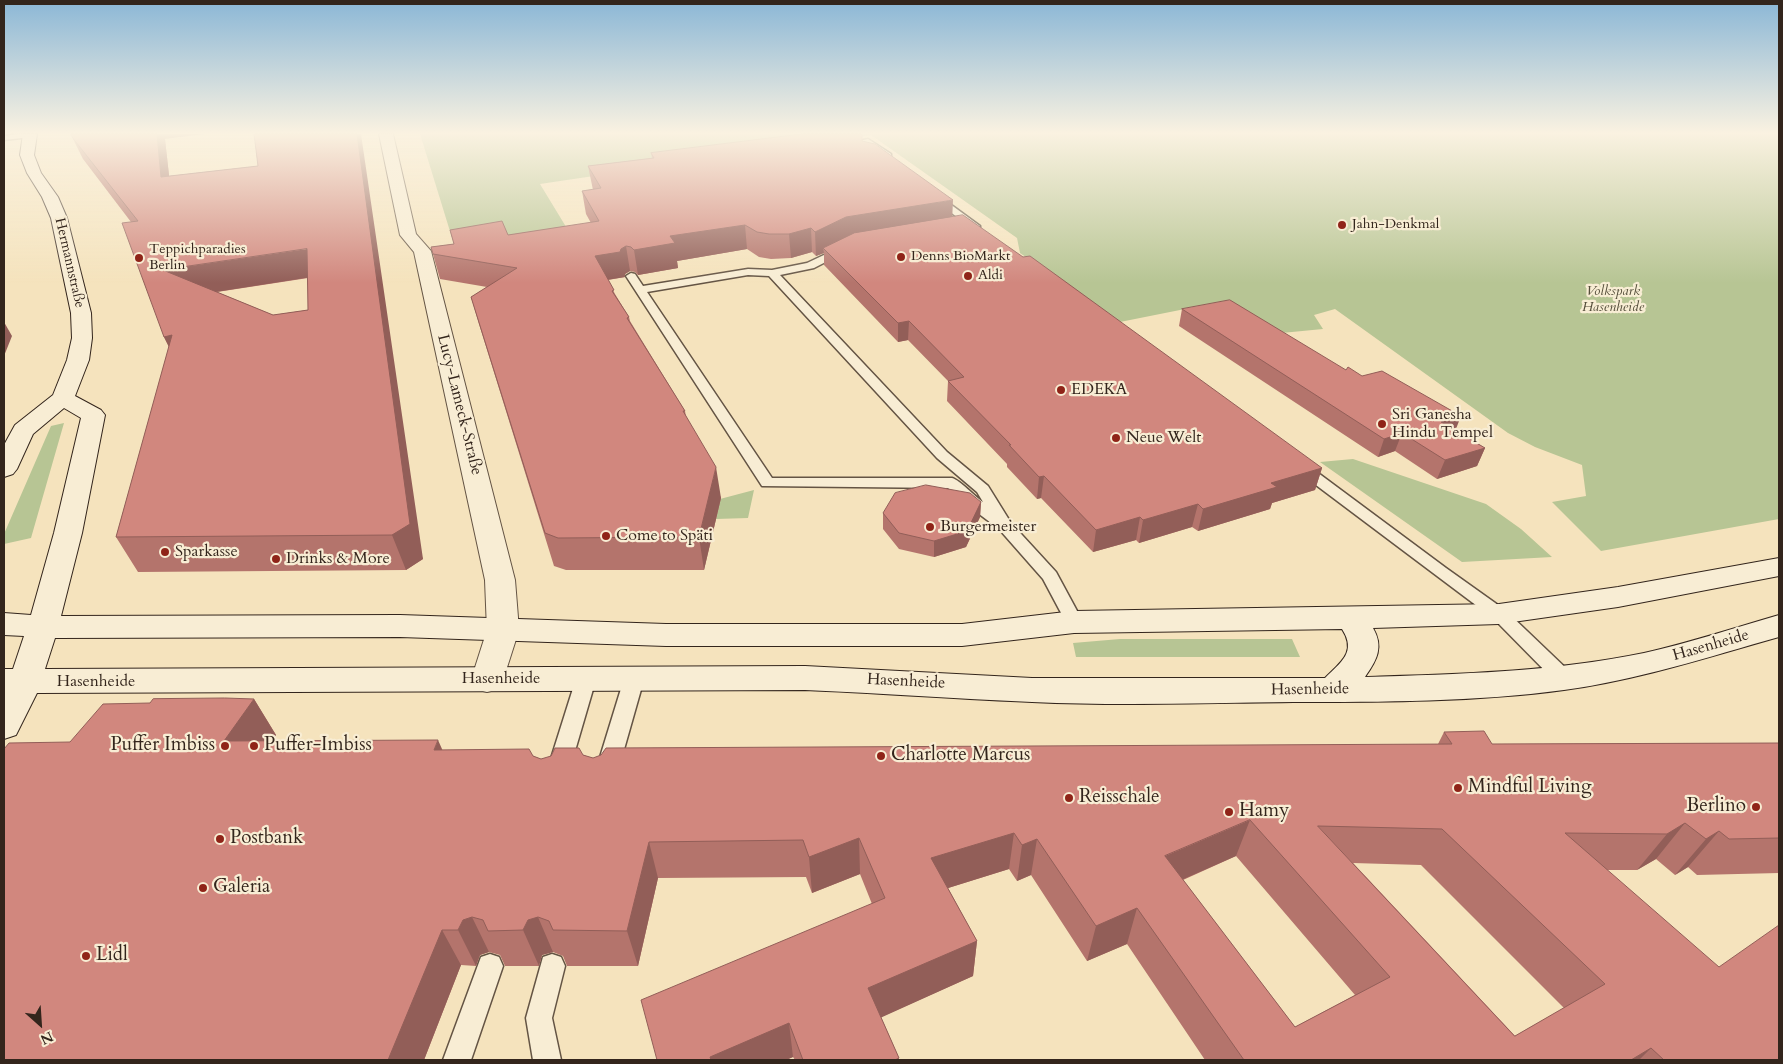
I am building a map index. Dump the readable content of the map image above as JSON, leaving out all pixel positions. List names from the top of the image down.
{
  "streets": {
    "main road": ["Hermannstraße", "Lucy-Lameck-Straße", "Hasenheide"]
  },
  "crossings": [
    ["Lucy-Lameck-Straße", "Hasenheide"]
  ],
  "parks": ["Volkspark Hasenheide"],
  "places": [
    "Jahn-Denkmal",
    "Denns BioMarkt",
    "Teppichparadies Berlin",
    "Aldi",
    "EDEKA",
    "Sri Ganesha Hindu Tempel",
    "Neue Welt",
    "Burgermeister",
    "Come to Späti",
    "Sparkasse",
    "Drinks & More",
    "Puffer Imbiss",
    "Puffer-Imbiss",
    "Charlotte Marcus",
    "Mindful Living",
    "Reisschale",
    "Berlino",
    "Hamy",
    "Postbank",
    "Galeria",
    "Lidl"
  ],
  "north": "bottom right"
}
